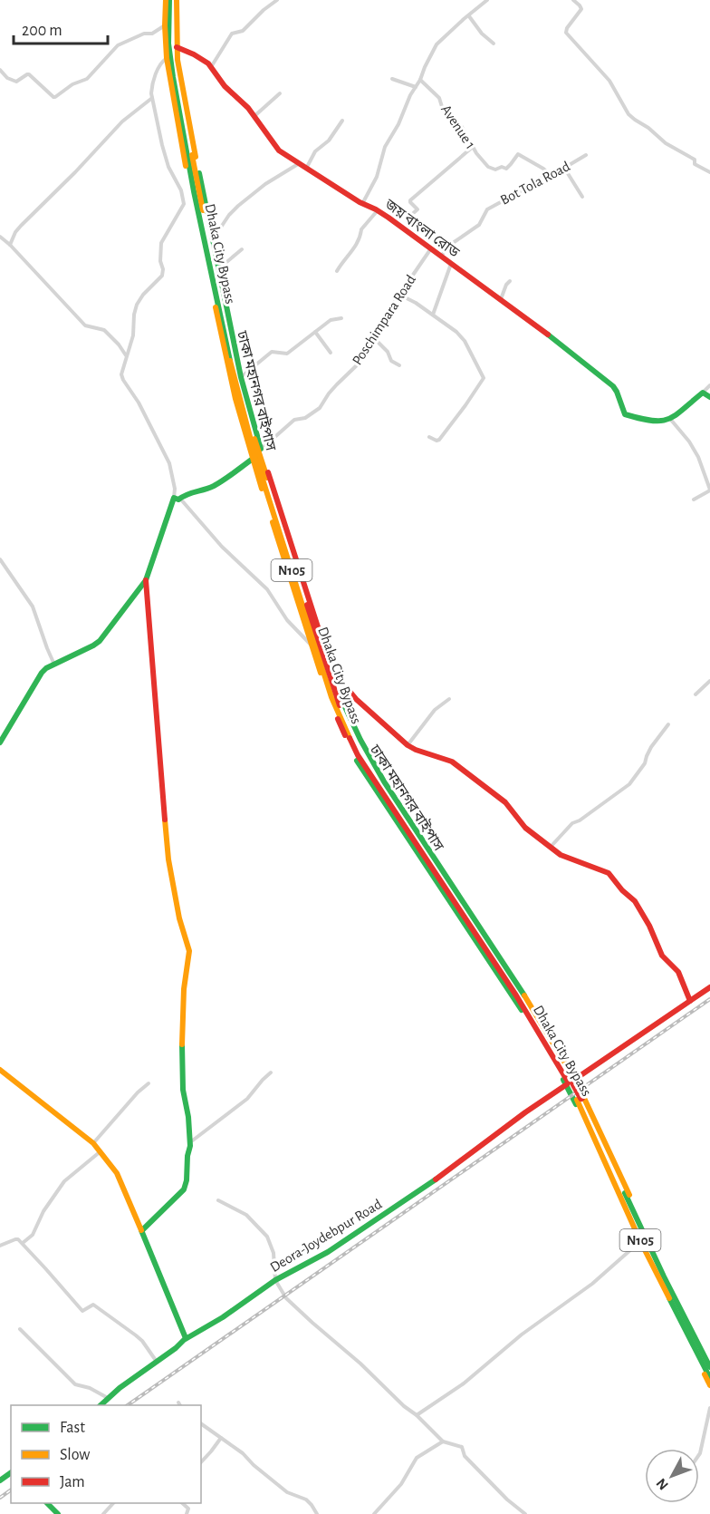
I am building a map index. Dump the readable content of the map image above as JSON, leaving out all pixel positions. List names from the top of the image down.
{
  "streets": {
    "main road": [
      "জয় বাংলা রোড",
      "Dhaka City Bypass",
      "ঢাকা মহানগর বাইপাস",
      "N105",
      "Deora-Joydebpur Road"
    ],
    "street": ["Avenue 1", "Bot Tola Road", "Poschimpara Road"]
  },
  "crossings": [
    ["Avenue 1", "Bot Tola Road"],
    ["Bot Tola Road", "জয় বাংলা রোড"],
    ["জয় বাংলা রোড", "Poschimpara Road"],
    ["Dhaka City Bypass", "ঢাকা মহানগর বাইপাস"],
    ["ঢাকা মহানগর বাইপাস", "Deora-Joydebpur Road"]
  ],
  "legend": ["Fast", "Slow", "Jam"],
  "scale_bar": "200 m",
  "north": "bottom left"
}
